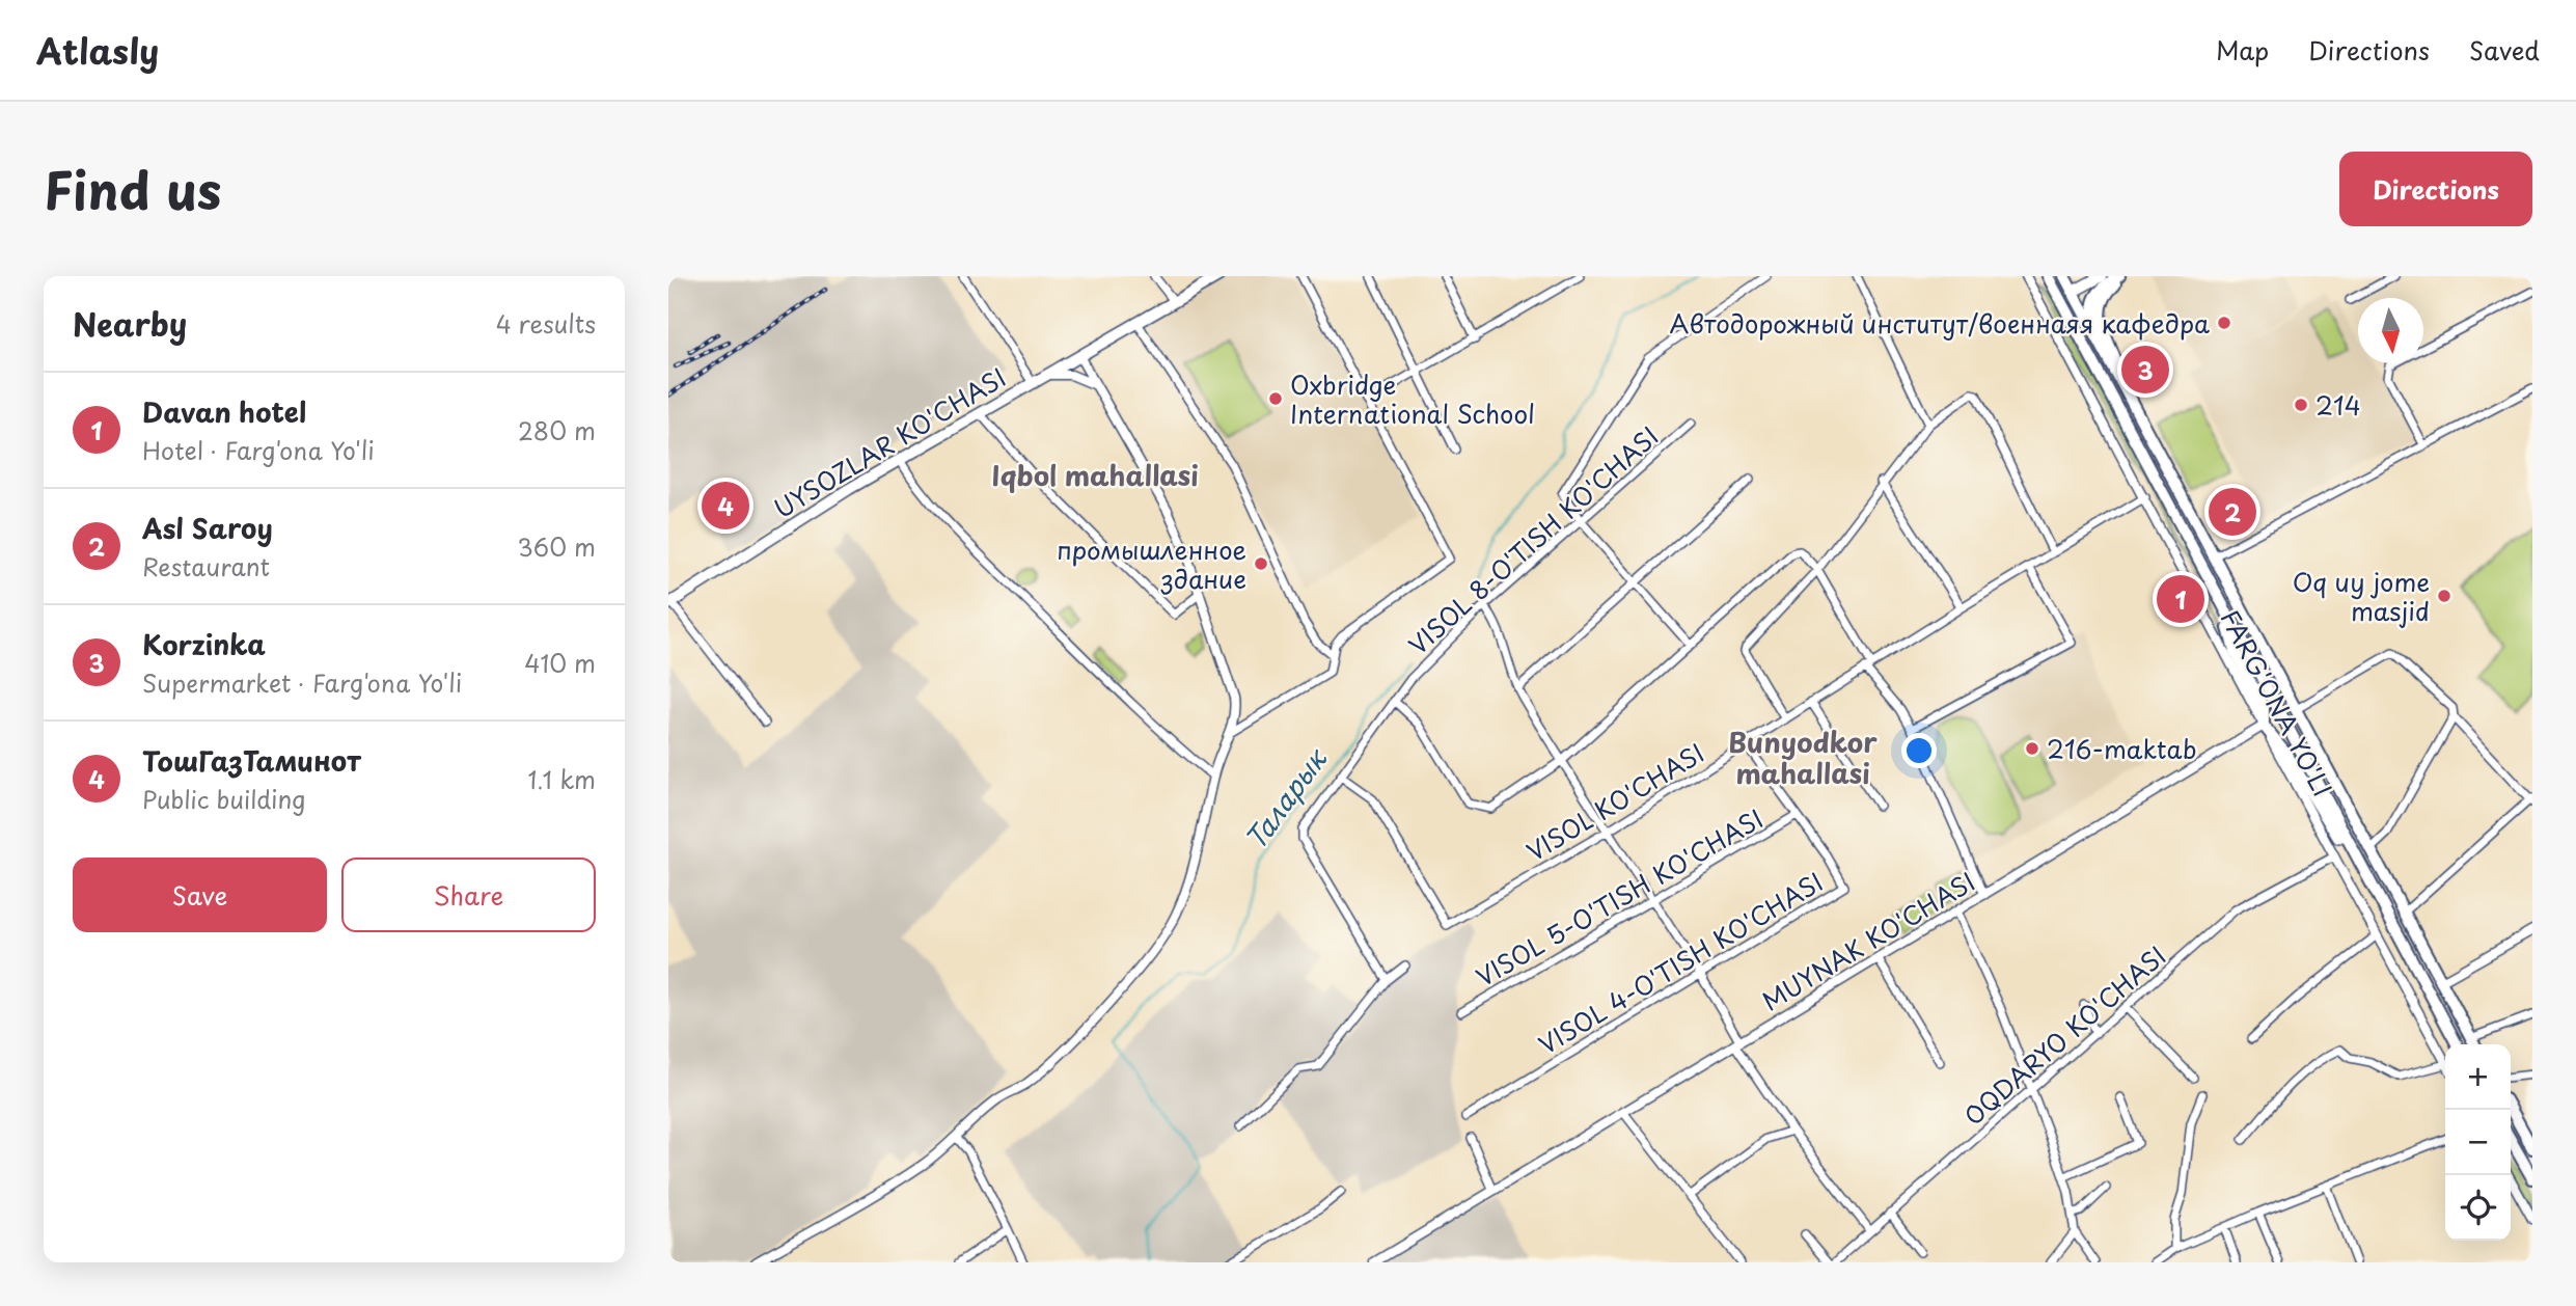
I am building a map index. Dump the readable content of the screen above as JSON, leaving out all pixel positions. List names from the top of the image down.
{
  "streets": {
    "main road": ["UYSOZLAR KO'CHASI", "FARG'ONA YO'LI"],
    "street": [
      "VISOL 8-O'TISH KO'CHASI",
      "VISOL KO'CHASI",
      "VISOL 5-O'TISH KO'CHASI",
      "MUYNAK KO'CHASI",
      "VISOL 4-O'TISH KO'CHASI",
      "OQDARYO KO'CHASI"
    ]
  },
  "crossings": [
    ["VISOL 8-O'TISH KO'CHASI", "VISOL KO'CHASI"],
    ["FARG'ONA YO'LI", "VISOL KO'CHASI"],
    ["FARG'ONA YO'LI", "MUYNAK KO'CHASI"],
    ["FARG'ONA YO'LI", "OQDARYO KO'CHASI"],
    ["VISOL KO'CHASI", "VISOL 4-O'TISH KO'CHASI"],
    ["VISOL 5-O'TISH KO'CHASI", "VISOL 4-O'TISH KO'CHASI"]
  ],
  "districts": ["Iqbol mahallasi", "Bunyodkor mahallasi"],
  "water": ["Таларык"],
  "places": [
    "Автодорожный институт/военнаяя кафедра",
    "Oxbridge International School",
    "214",
    "промышленное здание",
    "Oq uy jome masjid",
    "216-maktab"
  ],
  "north": "bottom",
  "page": {
    "header": "Atlasly",
    "nav": ["Map", "Directions", "Saved"],
    "title": "Find us",
    "buttons": [
      "Directions",
      ["Save", "Share"]
    ],
    "heading": ["Nearby", "4 results"],
    "pins": [
      "3",
      "4",
      "2",
      "1"
    ],
    "list": [
      {
        "mark": "1",
        "name": "Davan hotel",
        "note": "Hotel · Farg'ona Yo'li",
        "value": "280 m"
      },
      {
        "mark": "2",
        "name": "Asl Saroy",
        "note": "Restaurant",
        "value": "360 m"
      },
      {
        "mark": "3",
        "name": "Korzinka",
        "note": "Supermarket · Farg'ona Yo'li",
        "value": "410 m"
      },
      {
        "mark": "4",
        "name": "ТошГазТаминот",
        "note": "Public building",
        "value": "1.1 km"
      }
    ],
    "map_buttons": ["+", "−"]
  }
}
